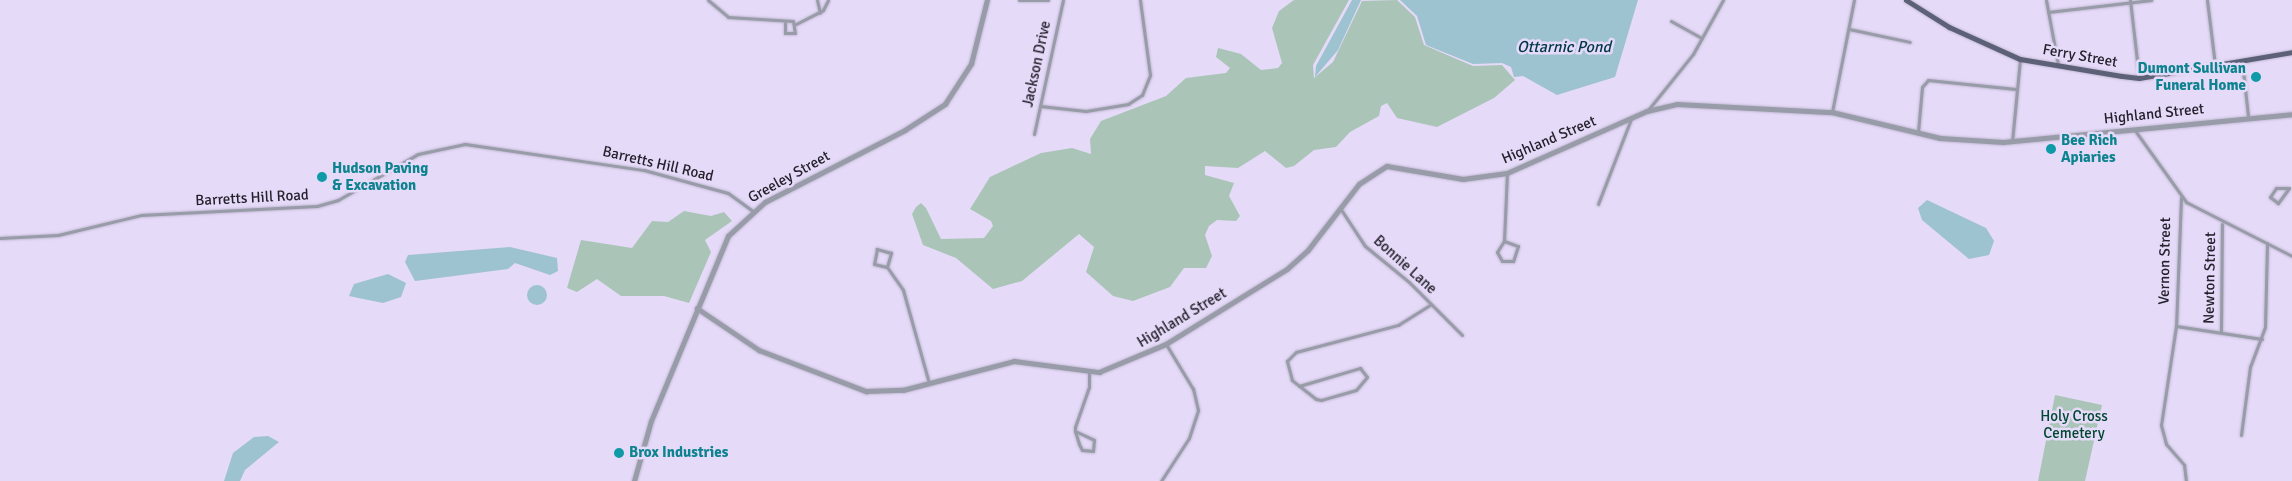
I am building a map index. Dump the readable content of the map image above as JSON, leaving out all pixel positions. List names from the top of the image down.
{
  "streets": {
    "main road": ["Ferry Street"],
    "street": [
      "Jackson Drive",
      "Highland Street",
      "Barretts Hill Road",
      "Greeley Street",
      "Vernon Street",
      "Bonnie Lane",
      "Newton Street"
    ]
  },
  "crossings": [
    ["Highland Street", "Greeley Street"],
    ["Highland Street", "Bonnie Lane"],
    ["Barretts Hill Road", "Greeley Street"]
  ],
  "water": ["Ottarnic Pond"],
  "parks": ["Holy Cross Cemetery"],
  "places": [
    "Dumont Sullivan Funeral Home",
    "Bee Rich Apiaries",
    "Hudson Paving & Excavation",
    "Brox Industries"
  ]
}
